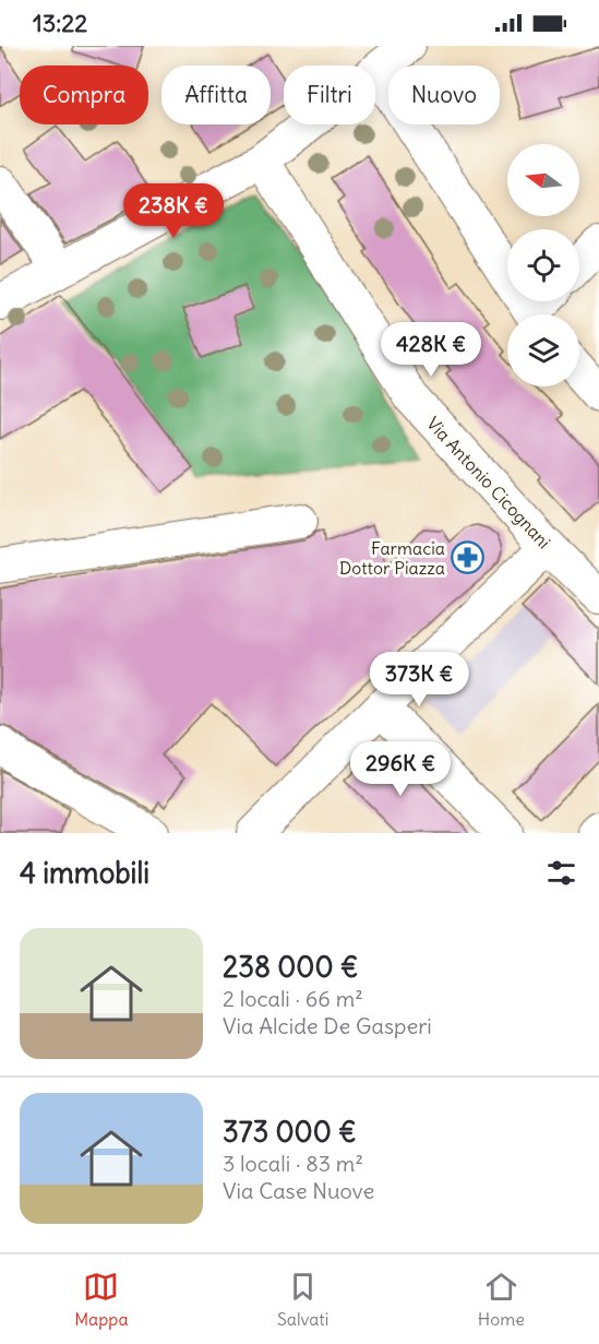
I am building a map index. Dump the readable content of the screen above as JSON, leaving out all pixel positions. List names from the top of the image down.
{
  "streets": {
    "street": ["Via Antonio Cicognani"]
  },
  "places": {
    "pharmacy": ["Farmacia Dottor Piazza"]
  },
  "north": "left",
  "page": {
    "status": "13:22",
    "chip": [
      "Compra",
      "Affitta",
      "Filtri",
      "Nuovo"
    ],
    "price": [
      "238K €",
      "428K €",
      "373K €",
      "296K €"
    ],
    "heading": "4 immobili",
    "list": [
      {
        "name": "238 000 €",
        "note": "2 locali · 66 m² · Via Alcide De Gasperi"
      },
      {
        "name": "373 000 €",
        "note": "3 locali · 83 m² · Via Case Nuove"
      }
    ],
    "tabs": ["Mappa", "Salvati", "Home"]
  }
}
